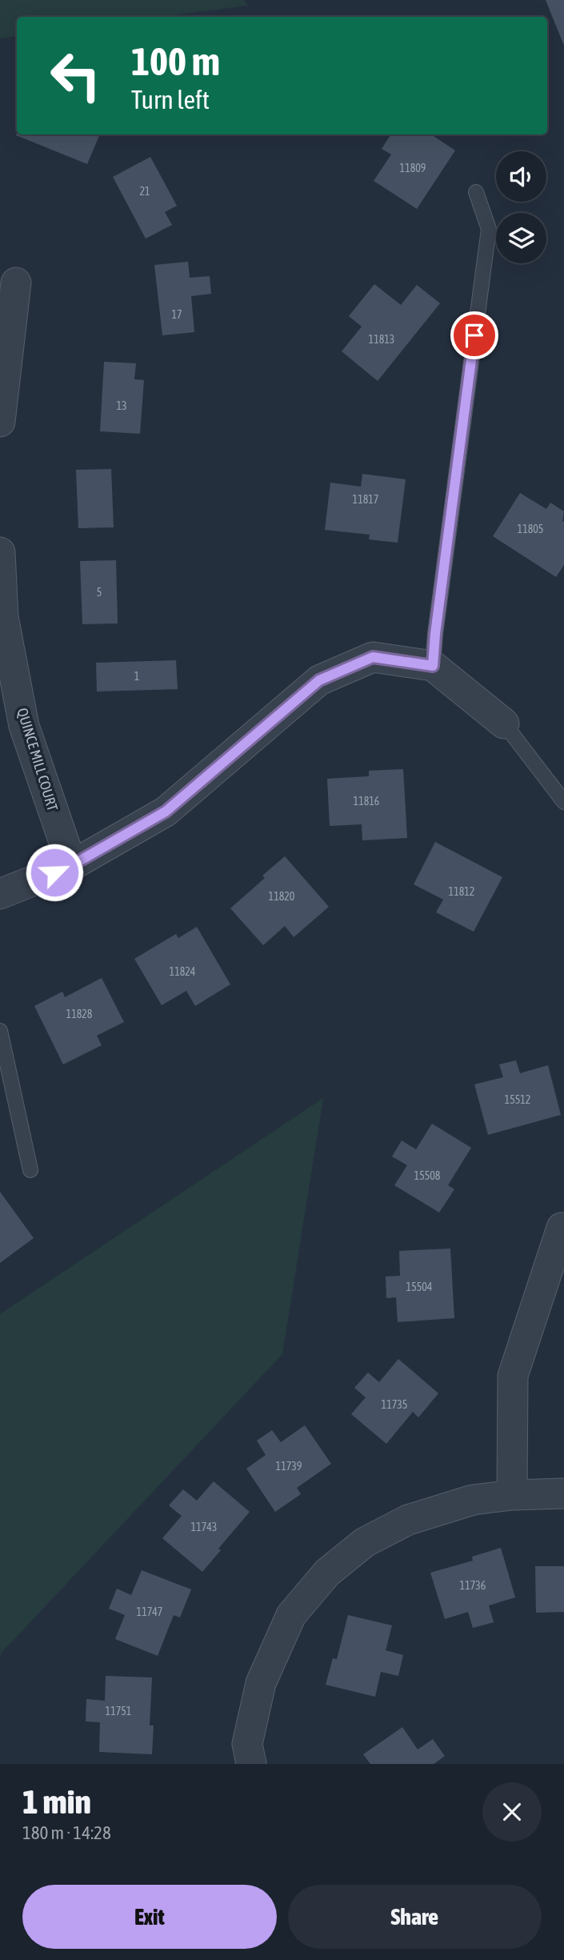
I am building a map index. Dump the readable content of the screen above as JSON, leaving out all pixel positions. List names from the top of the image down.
{
  "streets": {
    "street": ["QUINCE MILL COURT"]
  },
  "house_numbers": [
    "11809",
    "21",
    "17",
    "11813",
    "13",
    "11817",
    "11805",
    "5",
    "1",
    "11816",
    "11812",
    "11820",
    "11824",
    "11828",
    "15512",
    "15508",
    "15504",
    "11735",
    "11739",
    "11743",
    "11736",
    "11747",
    "11751"
  ],
  "page": {
    "turn": ["100 m", "Turn left"],
    "heading": ["1 min", "180 m · 14:28"],
    "buttons": ["Exit", "Share"]
  }
}
